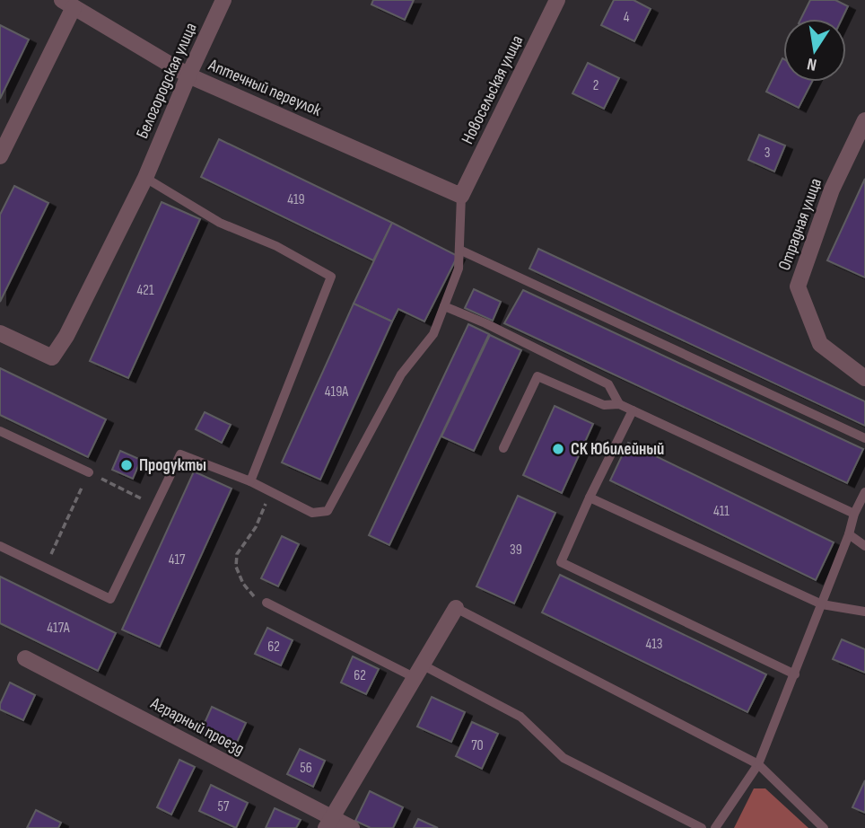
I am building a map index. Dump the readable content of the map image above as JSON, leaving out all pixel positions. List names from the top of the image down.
{
  "streets": {
    "street": [
      "Белогородская улица",
      "Аптечный переулок",
      "Новосельская улица",
      "Отрадная улица",
      "Аграрный проезд"
    ]
  },
  "crossings": [
    ["Белогородская улица", "Аптечный переулок"],
    ["Аптечный переулок", "Новосельская улица"]
  ],
  "places": ["СК Юбилейный", "Продукты"],
  "house_numbers": [
    "4",
    "2",
    "3",
    "419",
    "421",
    "419А",
    "411",
    "39",
    "417",
    "417А",
    "413",
    "62",
    "62",
    "70",
    "56",
    "57"
  ],
  "north": "bottom"
}
